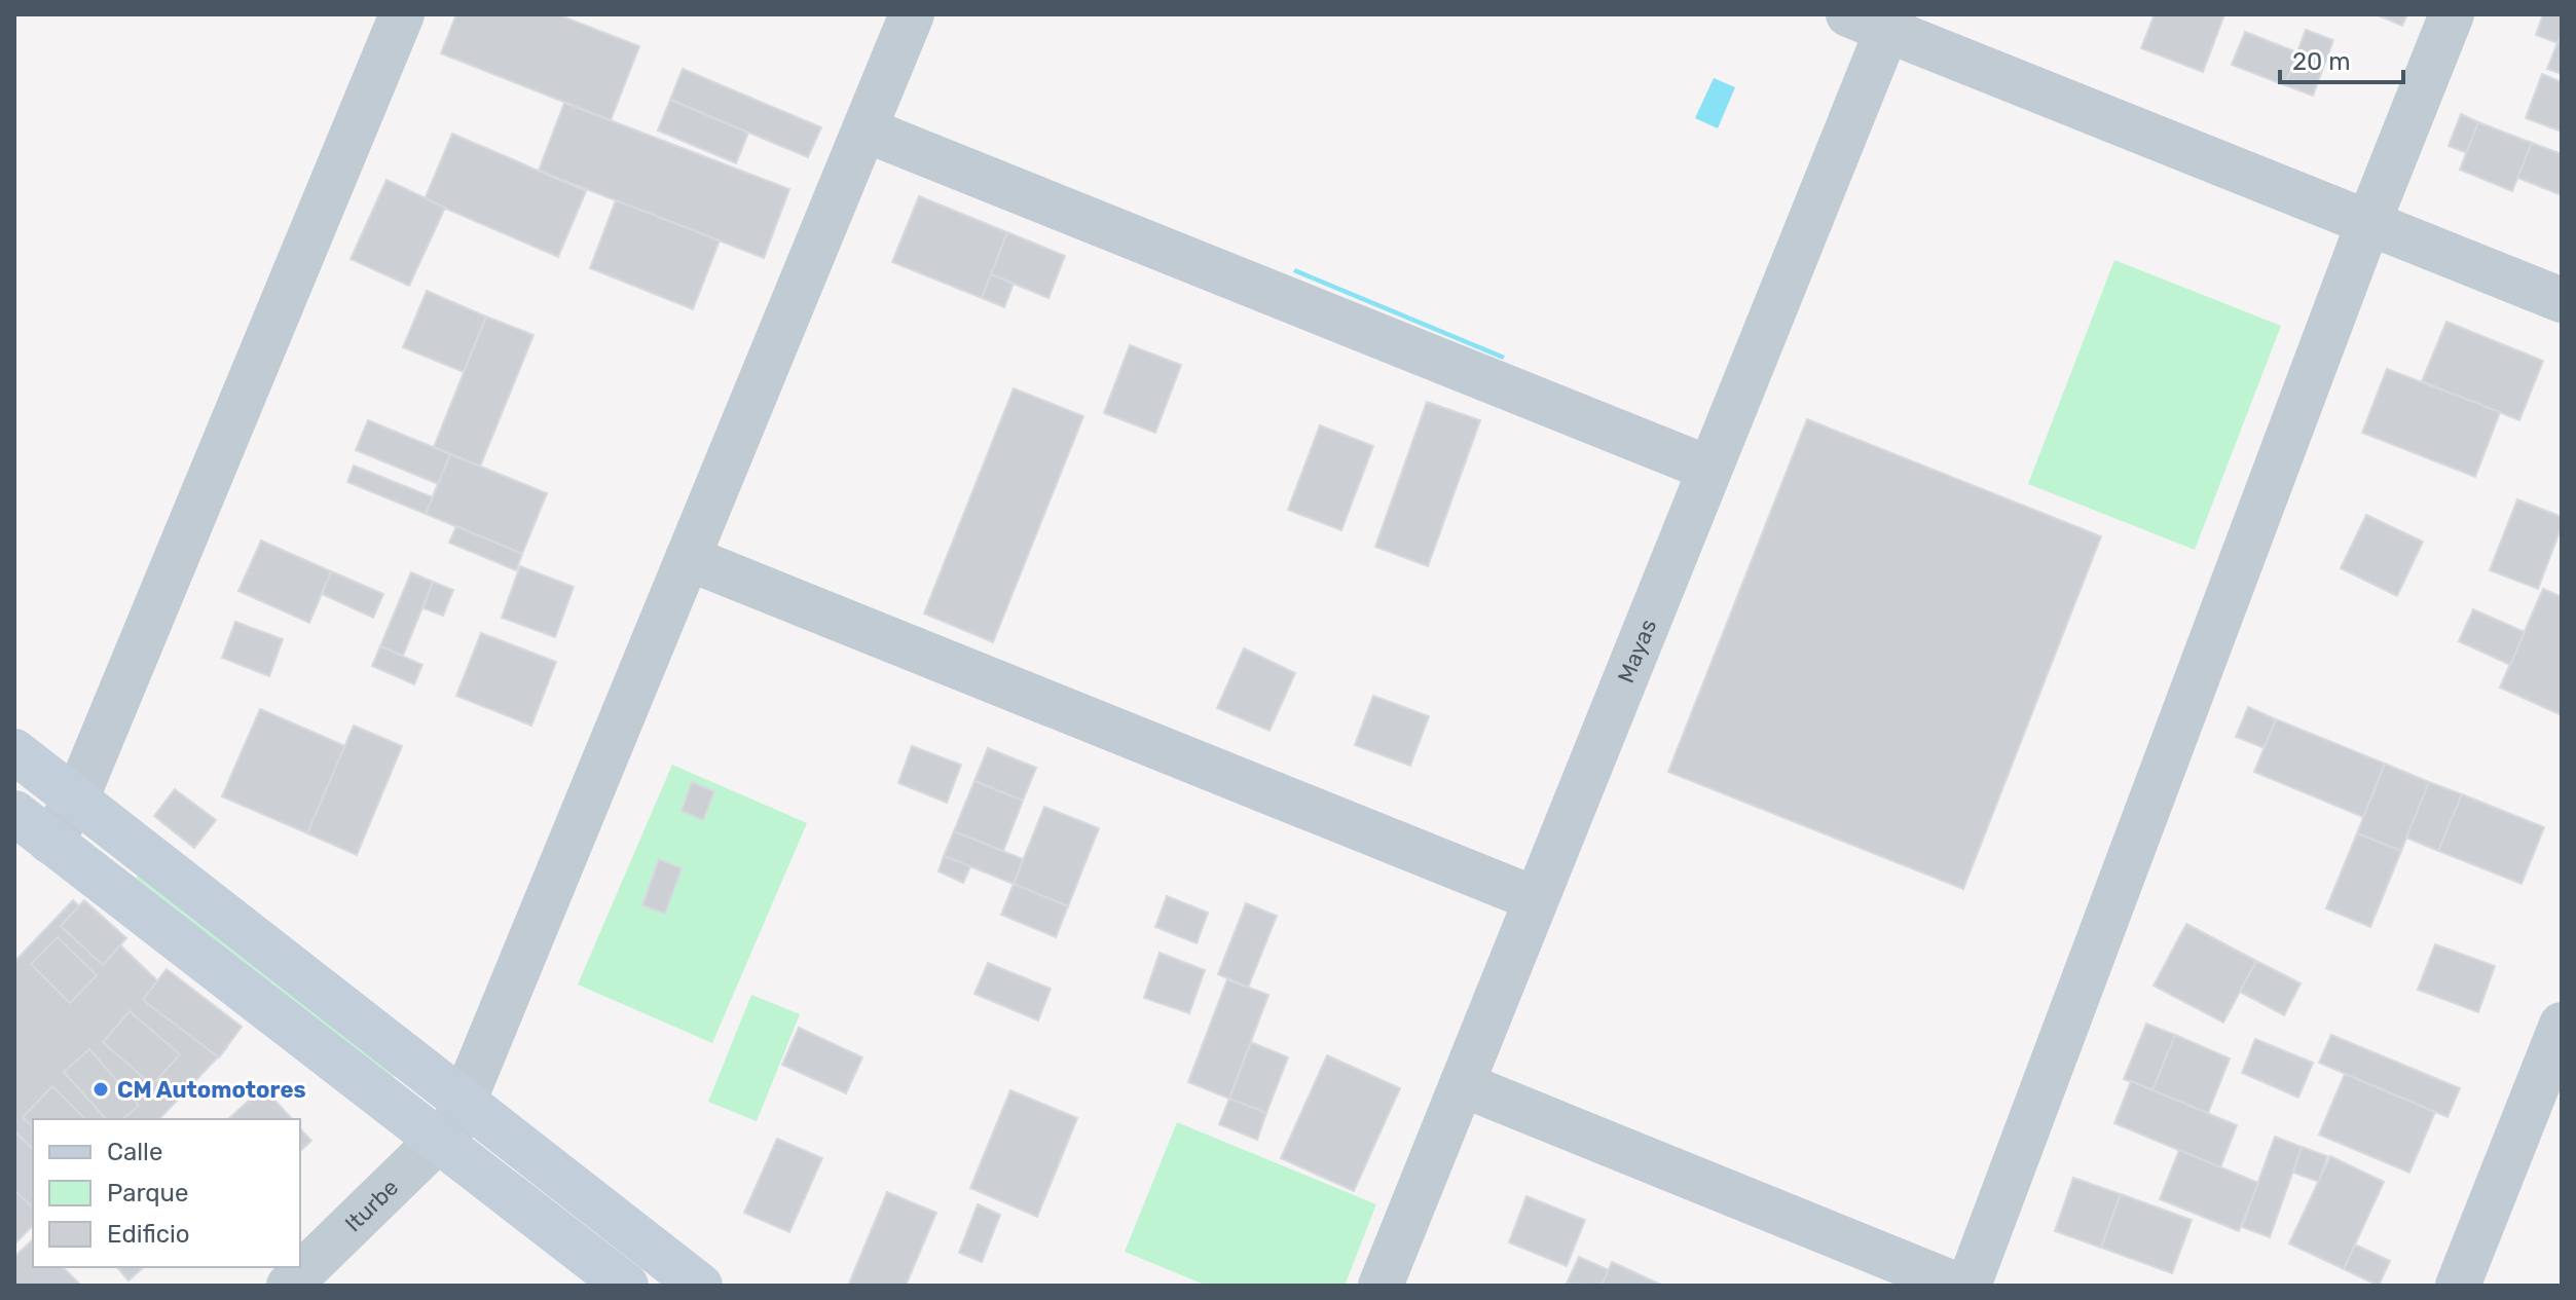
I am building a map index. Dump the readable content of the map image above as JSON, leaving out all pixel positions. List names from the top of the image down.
{
  "streets": {
    "street": ["Mayas", "Iturbe"]
  },
  "places": ["CM Automotores"],
  "legend": ["Calle", "Parque", "Edificio"],
  "scale_bar": "20 m"
}
